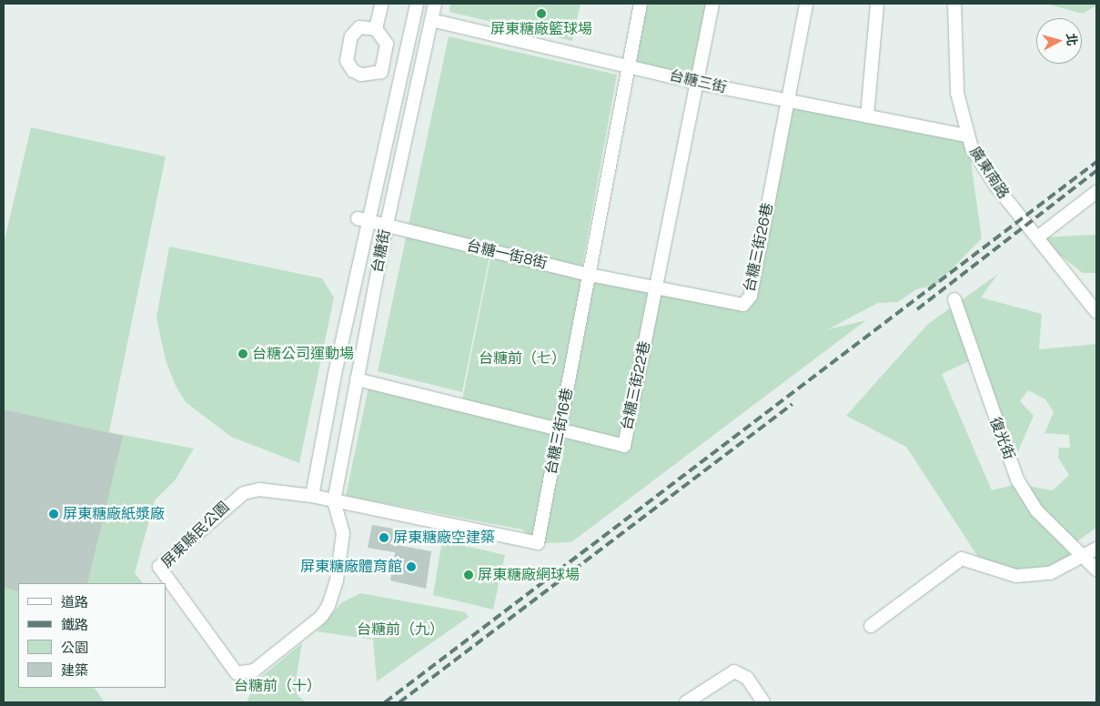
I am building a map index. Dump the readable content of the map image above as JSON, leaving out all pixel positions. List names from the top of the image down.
{
  "streets": {
    "street": [
      "台糖三街",
      "廣東南路",
      "台糖三街26巷",
      "台糖街",
      "台糖一街8街",
      "台糖三街22巷",
      "台糖三街16巷",
      "復光街",
      "屏東縣民公園"
    ]
  },
  "crossings": [
    ["台糖三街", "廣東南路"],
    ["台糖三街", "台糖三街26巷"],
    ["台糖三街", "台糖街"],
    ["台糖三街", "台糖三街22巷"],
    ["台糖三街", "台糖三街16巷"],
    ["台糖三街26巷", "台糖一街8街"],
    ["台糖三街26巷", "台糖三街22巷"],
    ["台糖街", "台糖一街8街"],
    ["台糖街", "台糖三街22巷"],
    ["台糖街", "台糖三街16巷"],
    ["台糖街", "屏東縣民公園"],
    ["台糖一街8街", "台糖三街22巷"],
    ["台糖一街8街", "台糖三街16巷"],
    ["台糖三街22巷", "台糖三街16巷"],
    ["台糖三街16巷", "屏東縣民公園"]
  ],
  "parks": ["台糖前（七）", "台糖前（九）", "台糖前（十）"],
  "places": [
    "屏東糖廠籃球場",
    "台糖公司運動場",
    "屏東糖廠紙漿廠",
    "屏東糖廠空建築",
    "屏東糖廠體育館",
    "屏東糖廠網球場"
  ],
  "legend": [
    "道路",
    "鐵路",
    "公園",
    "建築"
  ],
  "north": "right"
}
